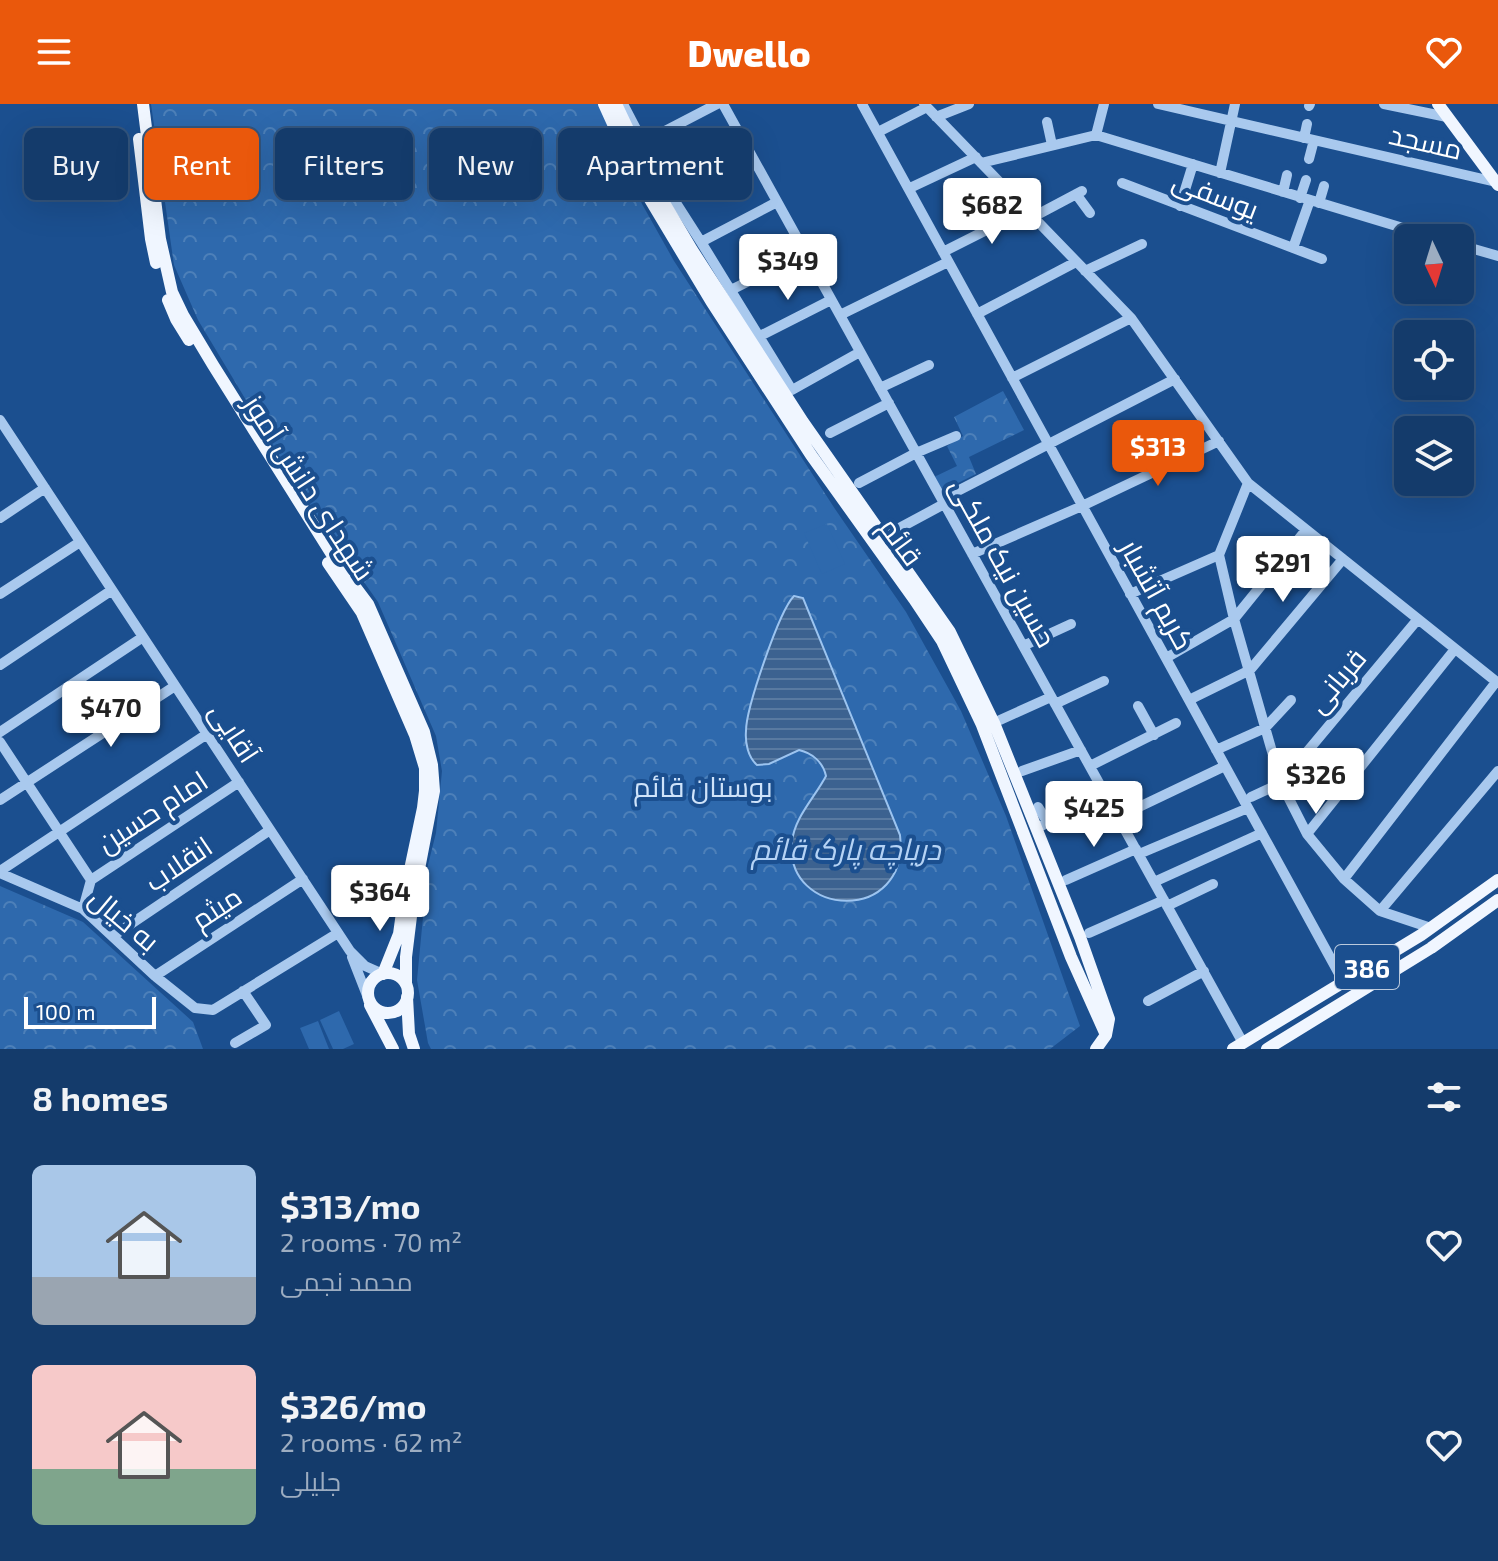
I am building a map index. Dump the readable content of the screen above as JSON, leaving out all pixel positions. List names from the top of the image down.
{
  "streets": {
    "main road": [
      "شهدای دانش آموز",
      "قائم",
      "آقایی",
      "386"
    ],
    "street": [
      "مسجد",
      "یوسفی",
      "حسین نیک ملکی",
      "کریم آتشبار",
      "قربانی",
      "امام حسین",
      "انقلاب",
      "میثم",
      "به خیال"
    ]
  },
  "crossings": [
    ["حسین نیک ملکی", "قربانی"],
    ["حسین نیک ملکی", "386"],
    ["کریم آتشبار", "قربانی"],
    ["کریم آتشبار", "386"],
    ["آقایی", "امام حسین"],
    ["آقایی", "انقلاب"],
    ["آقایی", "میثم"],
    ["انقلاب", "به خیال"],
    ["میثم", "به خیال"]
  ],
  "water": ["دریاچه پارک قائم"],
  "parks": ["بوستان قائم"],
  "scale_bar": "100 m",
  "north": "bottom",
  "page": {
    "header": "Dwello",
    "chip": [
      "Buy",
      "Rent",
      "Filters",
      "New",
      "Apartment"
    ],
    "price": [
      "$682",
      "$349",
      "$313",
      "$291",
      "$470",
      "$326",
      "$425",
      "$364"
    ],
    "scale": "100 m",
    "heading": "8 homes",
    "list": [
      {
        "name": "$313/mo",
        "note": "2 rooms · 70 m² · محمد نجمی"
      },
      {
        "name": "$326/mo",
        "note": "2 rooms · 62 m² · جلیلی"
      }
    ]
  }
}
